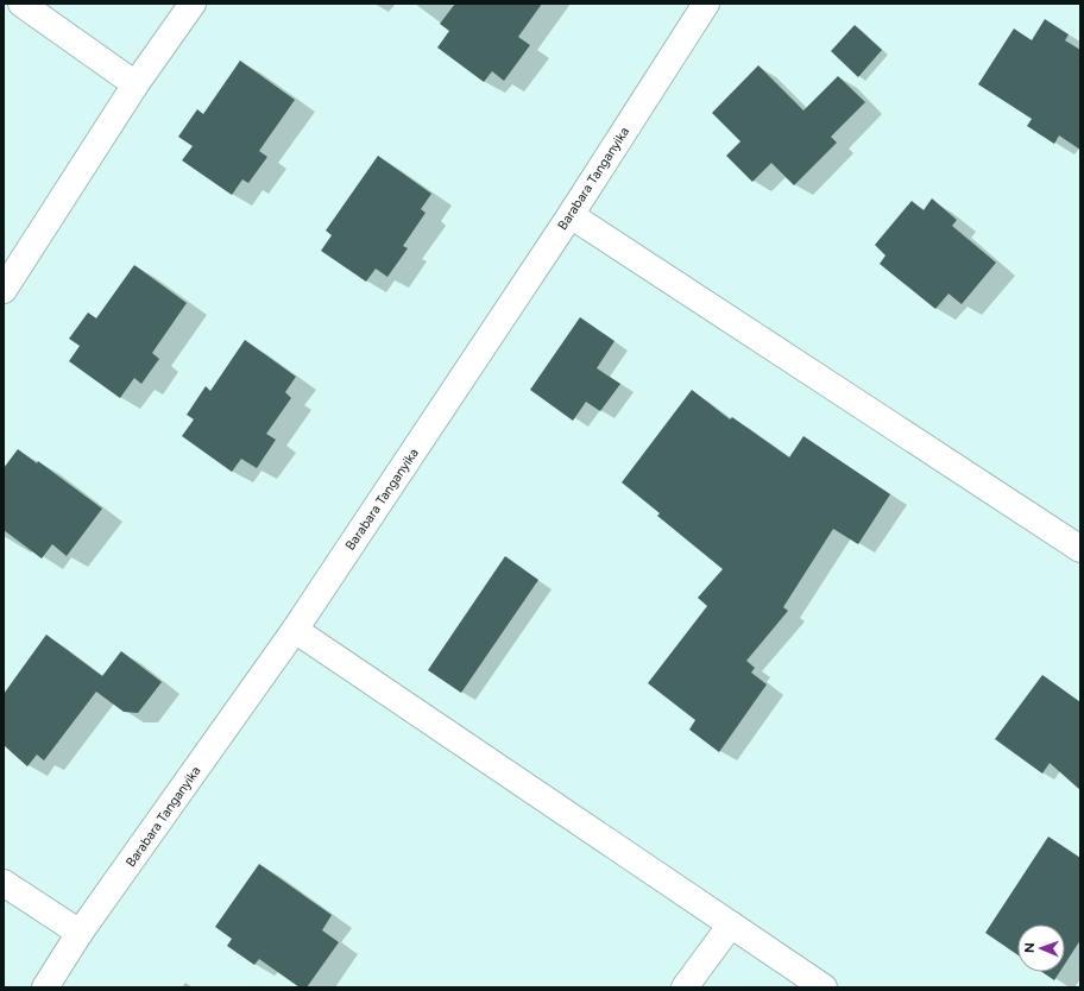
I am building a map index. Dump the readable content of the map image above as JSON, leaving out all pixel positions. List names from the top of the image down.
{
  "streets": {
    "street": ["Barabara Tanganyika"]
  },
  "north": "left"
}
